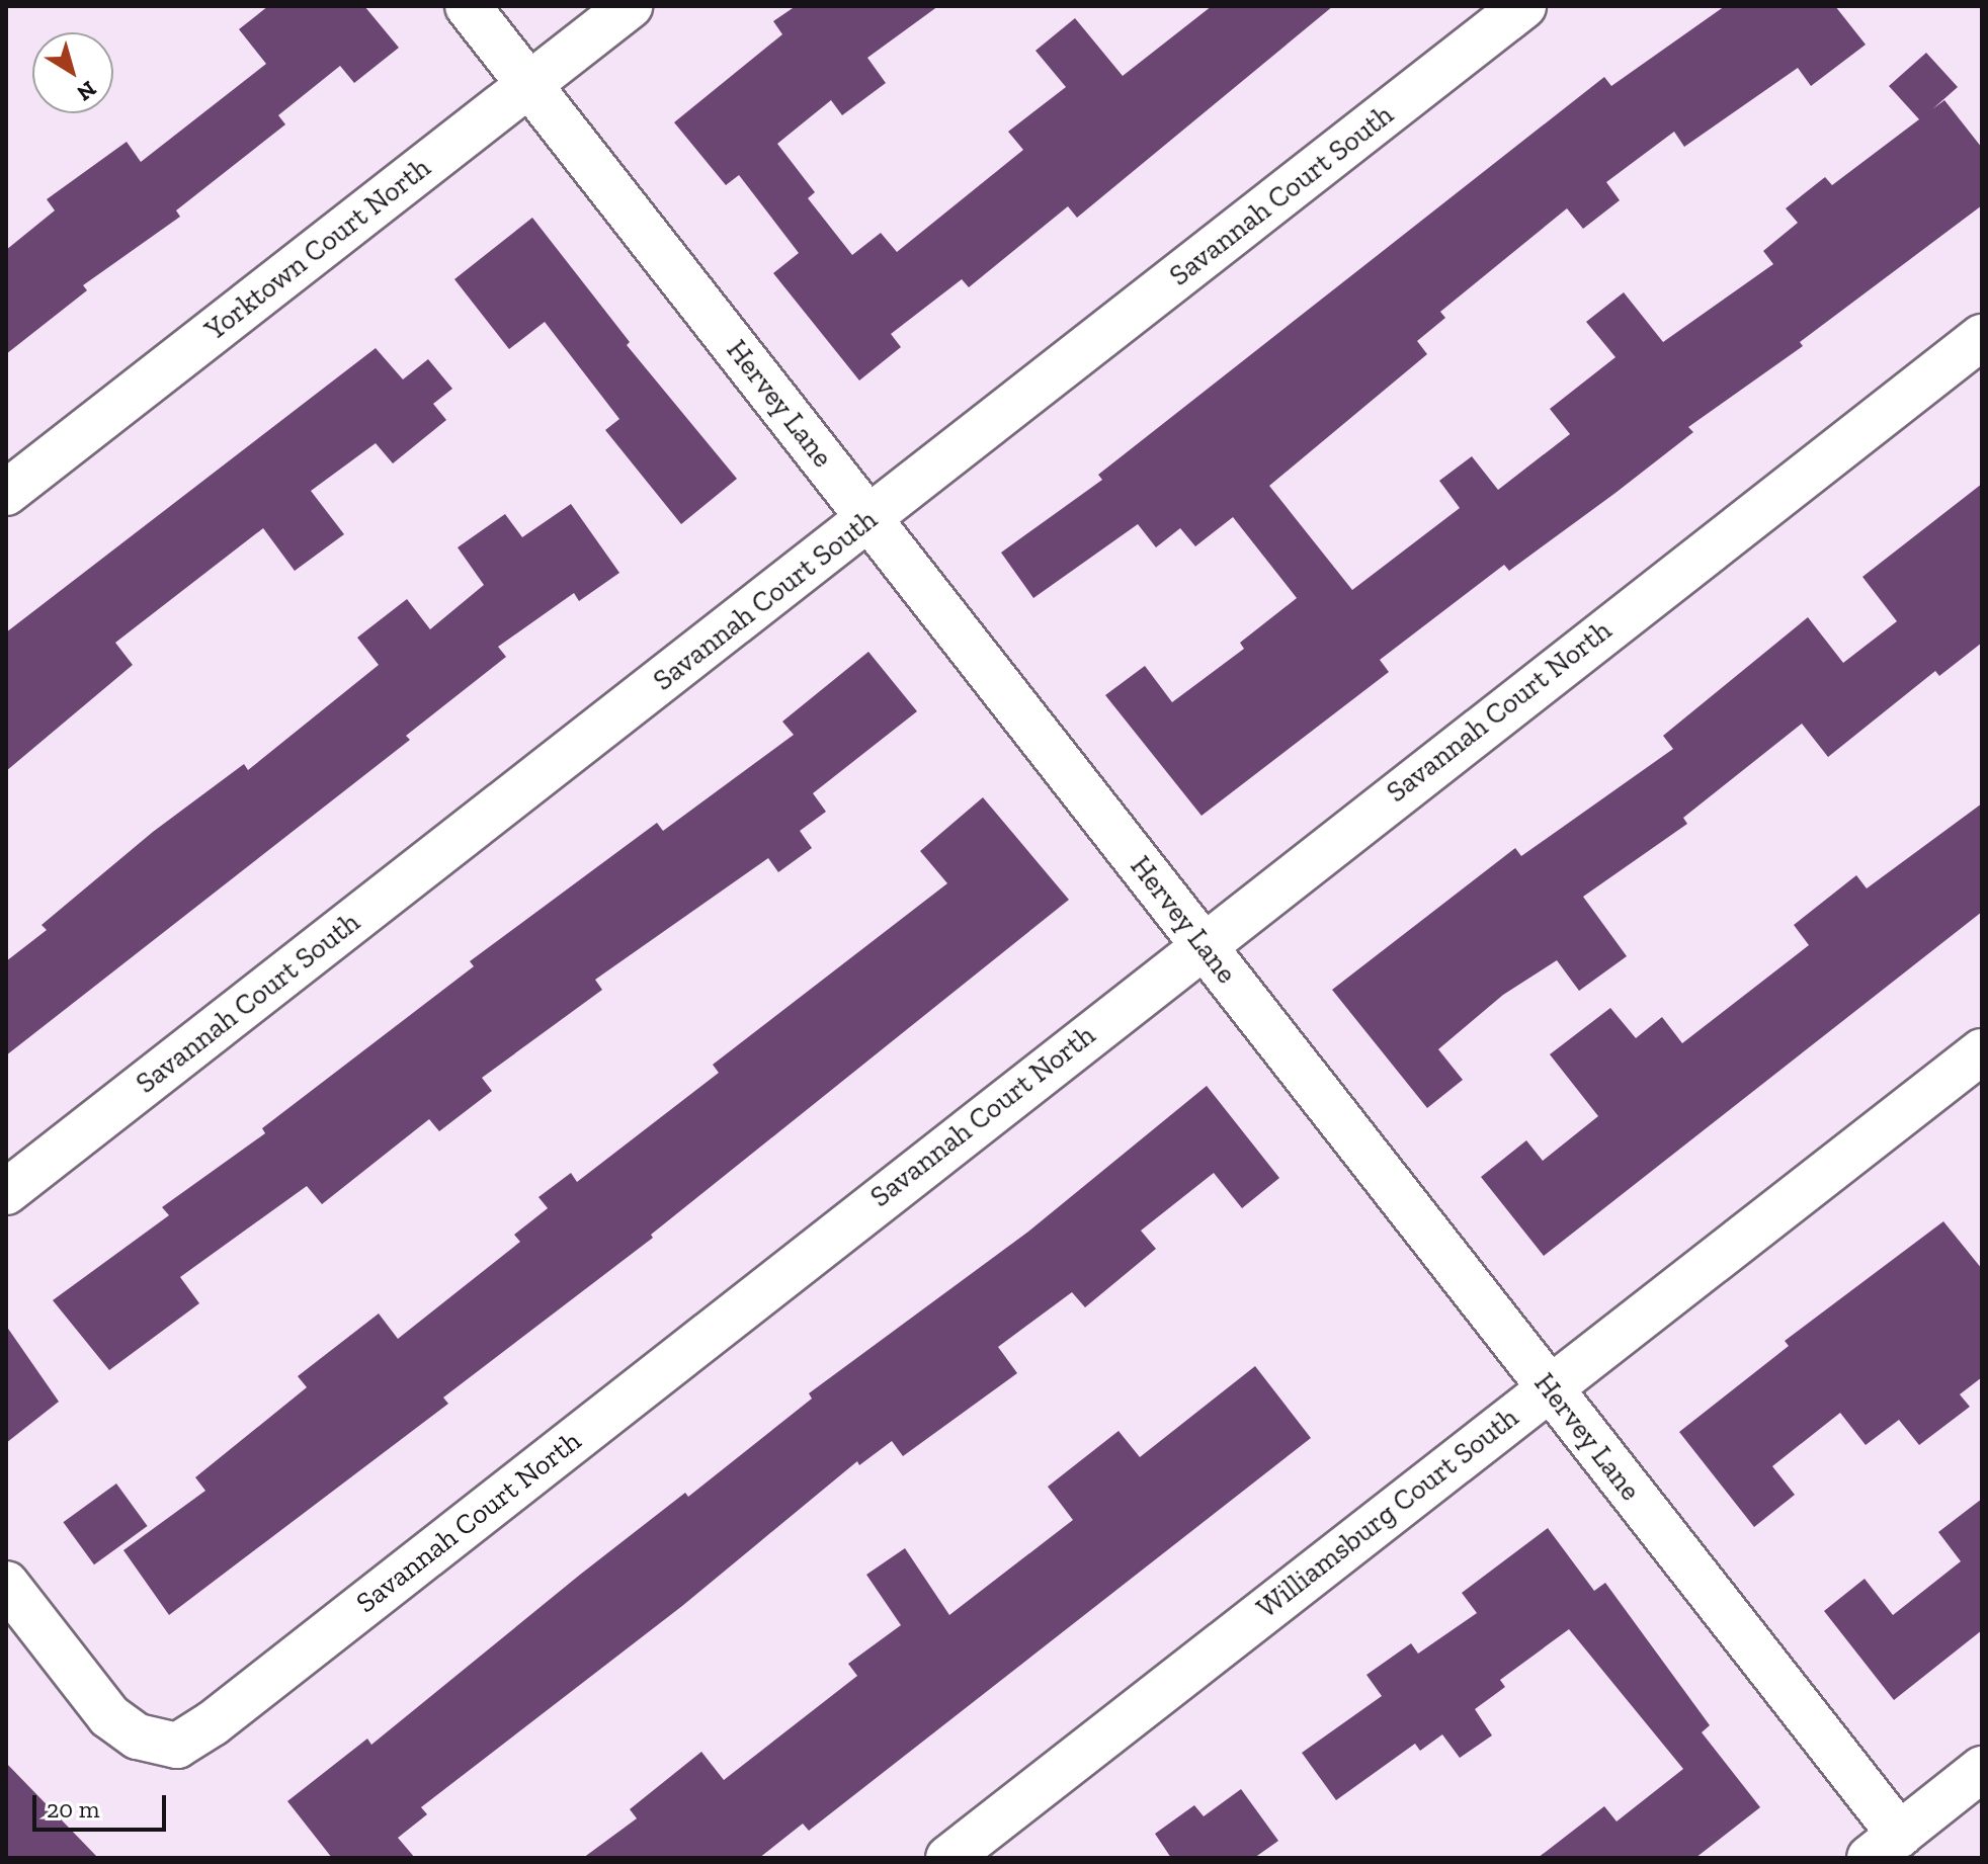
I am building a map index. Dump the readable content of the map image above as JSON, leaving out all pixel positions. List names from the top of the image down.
{
  "streets": {
    "street": [
      "Savannah Court South",
      "Yorktown Court North",
      "Hervey Lane",
      "Savannah Court North",
      "Williamsburg Court South"
    ]
  },
  "crossings": [
    ["Savannah Court South", "Hervey Lane"],
    ["Yorktown Court North", "Hervey Lane"],
    ["Hervey Lane", "Savannah Court North"],
    ["Hervey Lane", "Williamsburg Court South"]
  ],
  "scale_bar": "20 m",
  "north": "bottom right"
}
